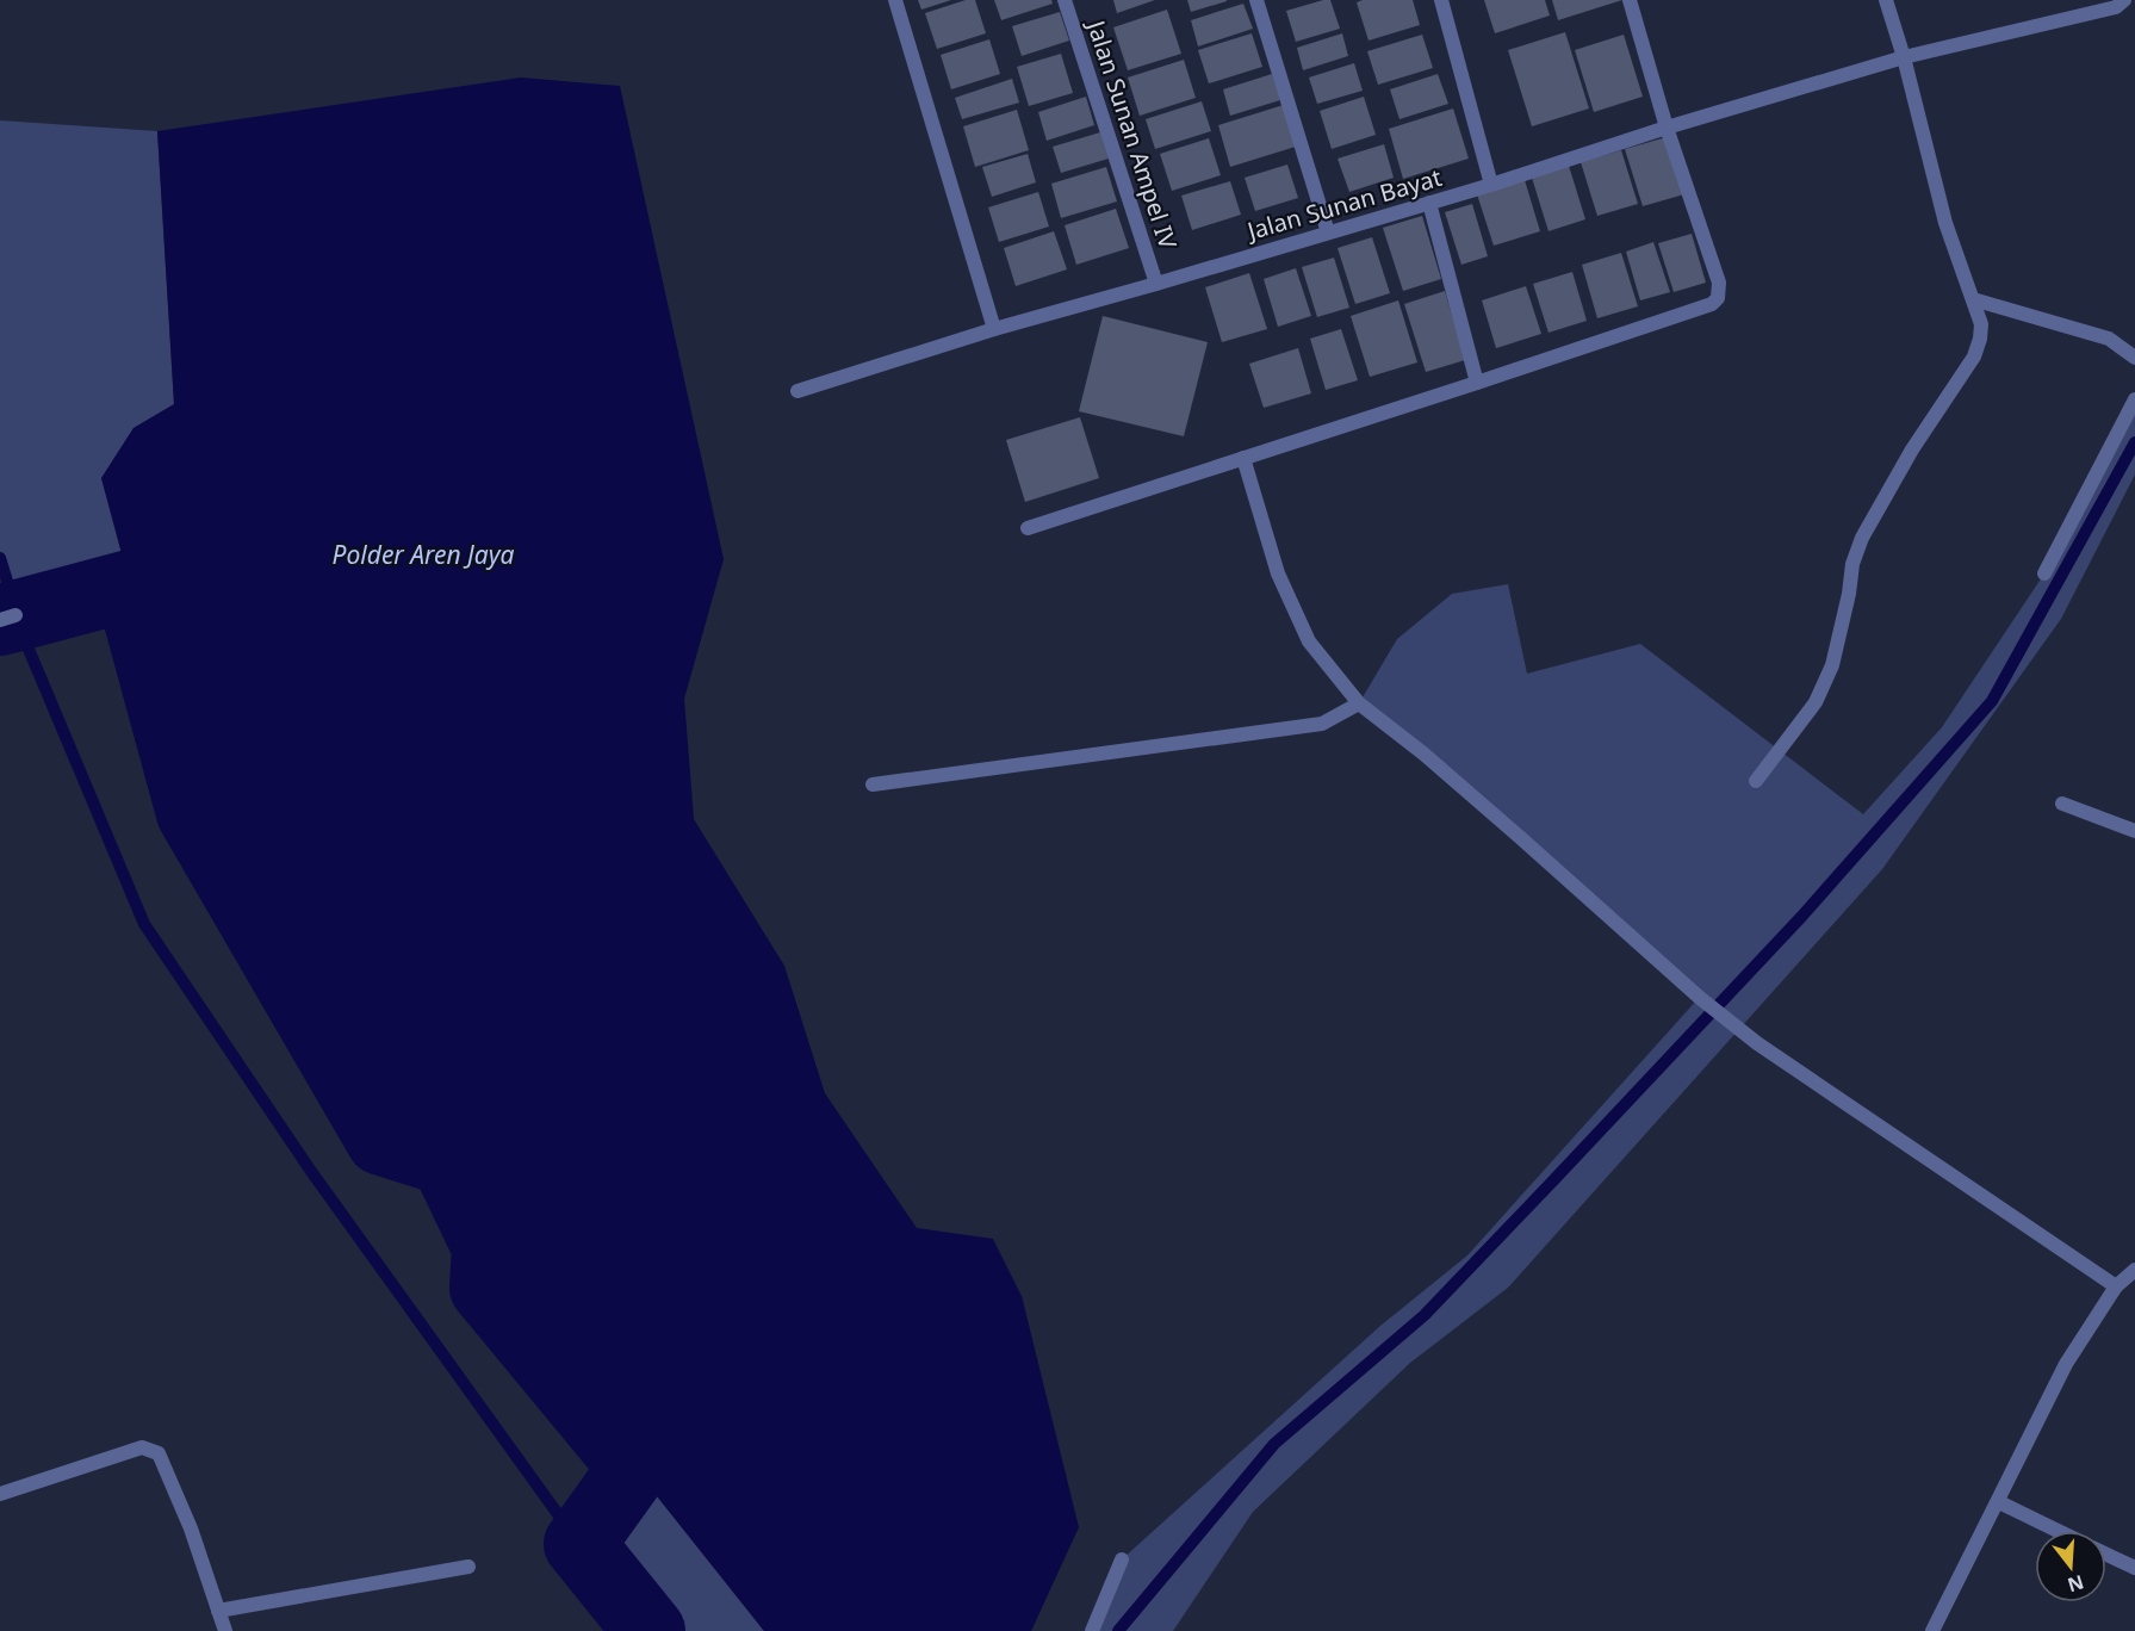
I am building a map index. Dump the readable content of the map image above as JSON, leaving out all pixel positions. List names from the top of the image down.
{
  "streets": {
    "street": ["Jalan Sunan Ampel IV", "Jalan Sunan Bayat"]
  },
  "crossings": [
    ["Jalan Sunan Ampel IV", "Jalan Sunan Bayat"]
  ],
  "water": ["Polder Aren Jaya"],
  "north": "bottom"
}
